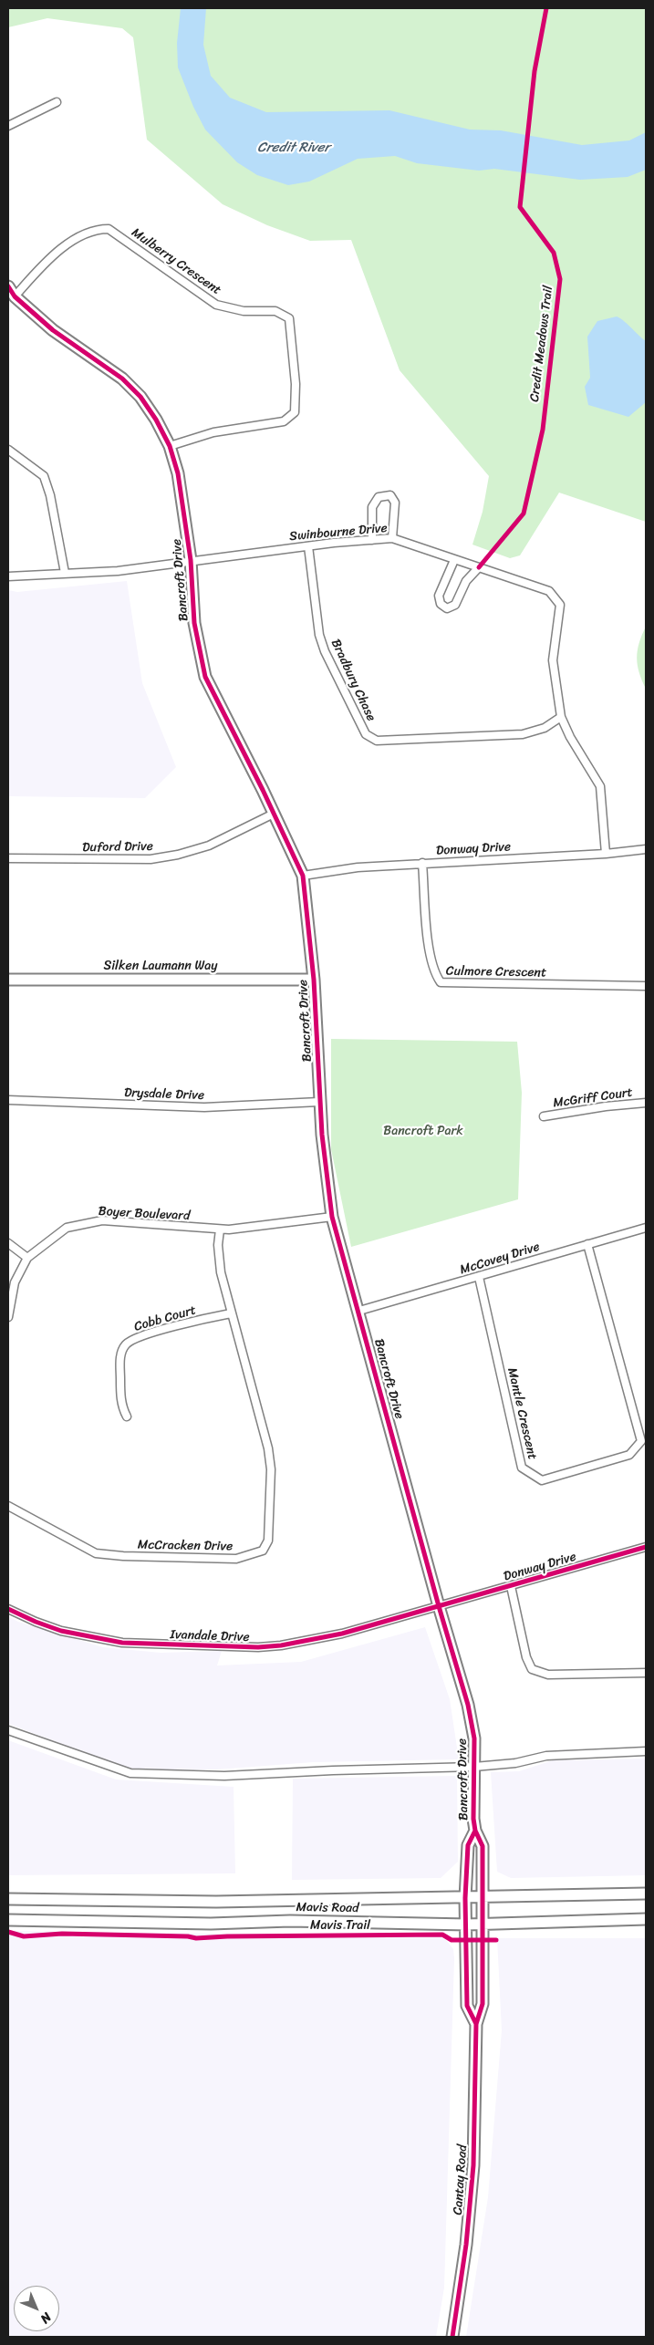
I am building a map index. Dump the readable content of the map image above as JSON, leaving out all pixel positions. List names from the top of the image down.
{
  "streets": {
    "street": [
      "Mulberry Crescent",
      "Swinbourne Drive",
      "Bancroft Drive",
      "Bradbury Chase",
      "Duford Drive",
      "Donway Drive",
      "Silken Laumann Way",
      "Culmore Crescent",
      "Drysdale Drive",
      "McGriff Court",
      "Boyer Boulevard",
      "McCovey Drive",
      "Cobb Court",
      "Mantle Crescent",
      "McCracken Drive",
      "Ivandale Drive",
      "Mavis Road",
      "Cantay Road"
    ],
    "cycle path": ["Credit Meadows Trail", "Mavis Trail"]
  },
  "crossings": [
    ["Mulberry Crescent", "Bancroft Drive"],
    ["Swinbourne Drive", "Bancroft Drive"],
    ["Swinbourne Drive", "Bradbury Chase"],
    ["Swinbourne Drive", "Donway Drive"],
    ["Bancroft Drive", "Duford Drive"],
    ["Bancroft Drive", "Donway Drive"],
    ["Bancroft Drive", "Silken Laumann Way"],
    ["Bancroft Drive", "Drysdale Drive"],
    ["Bancroft Drive", "Boyer Boulevard"],
    ["Bancroft Drive", "McCovey Drive"],
    ["Bancroft Drive", "Ivandale Drive"],
    ["Bancroft Drive", "Mavis Road"],
    ["Bancroft Drive", "Cantay Road"],
    ["Donway Drive", "Culmore Crescent"],
    ["Donway Drive", "Ivandale Drive"],
    ["Boyer Boulevard", "McCracken Drive"],
    ["McCovey Drive", "Mantle Crescent"],
    ["Cobb Court", "McCracken Drive"],
    ["Mavis Road", "Cantay Road"]
  ],
  "water": ["Credit River"],
  "parks": ["Bancroft Park"],
  "north": "bottom right"
}
